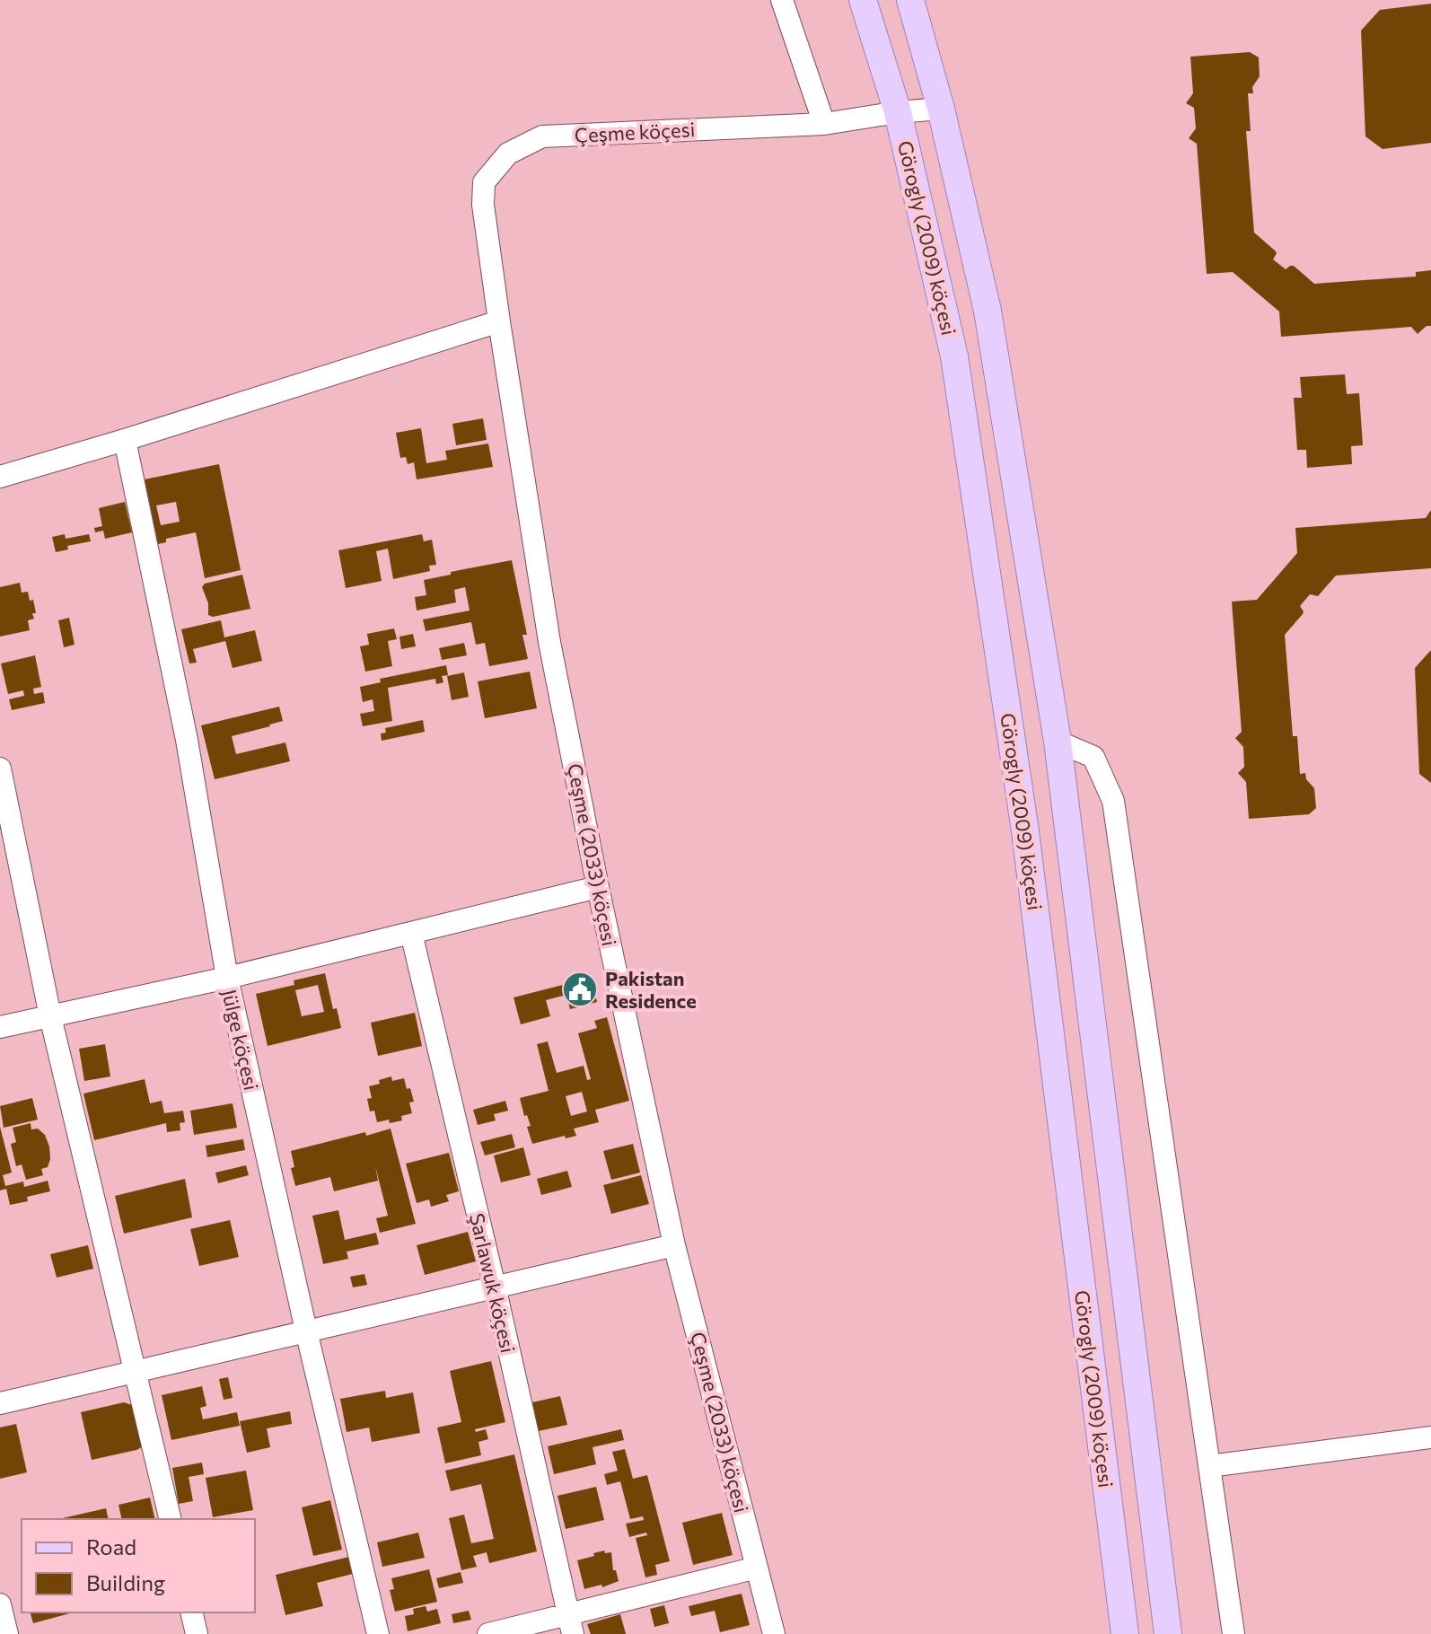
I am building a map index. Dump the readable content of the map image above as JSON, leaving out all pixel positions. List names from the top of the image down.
{
  "streets": {
    "main road": ["Görogly (2009) köçesi"],
    "street": [
      "Çeşme köçesi",
      "Çeşme (2033) köçesi",
      "Jülge köçesi",
      "Şarlawuk köçesi"
    ]
  },
  "crossings": [
    ["Çeşme köçesi", "Görogly (2009) köçesi"],
    ["Çeşme köçesi", "Çeşme (2033) köçesi"]
  ],
  "places": {
    "public building": ["Pakistan Residence"]
  },
  "legend": ["Road", "Building"]
}
